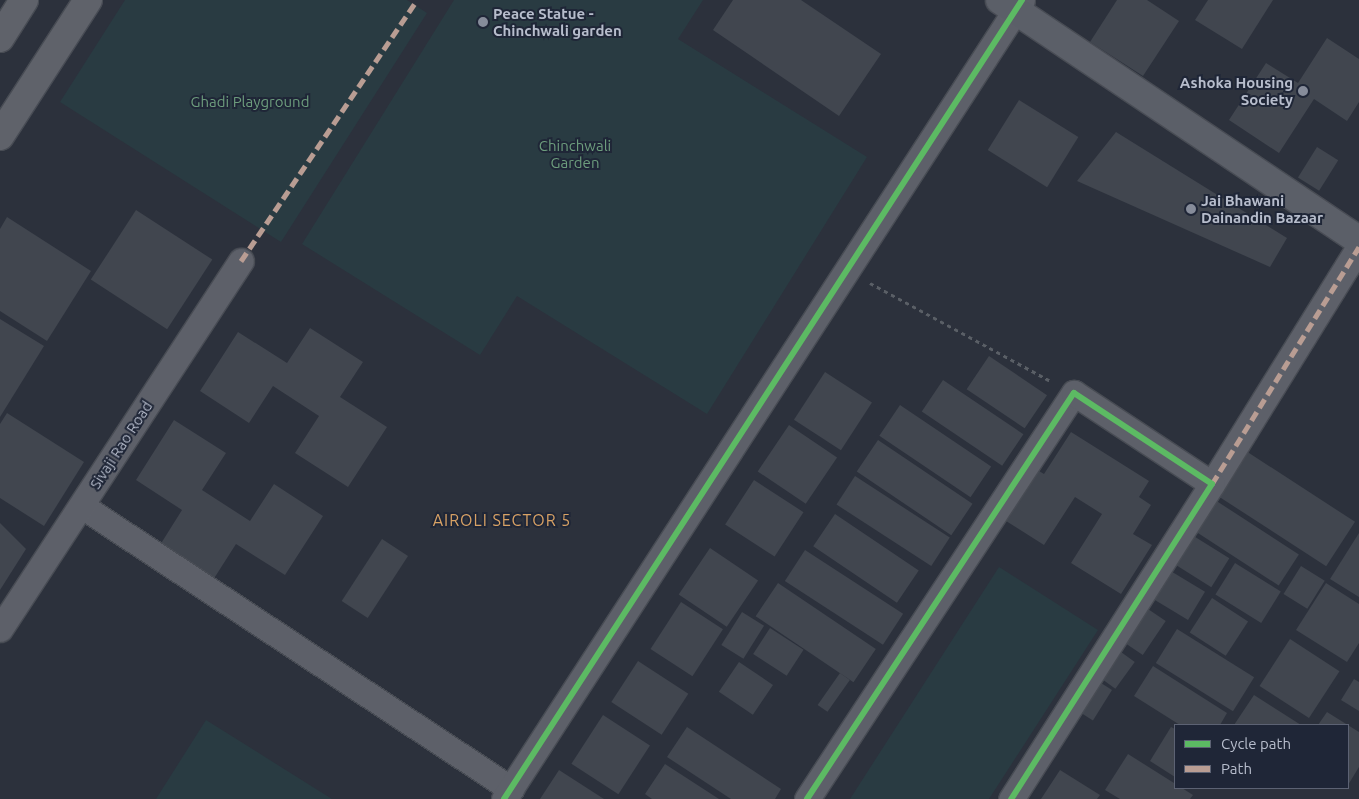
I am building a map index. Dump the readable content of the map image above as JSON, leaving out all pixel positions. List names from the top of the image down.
{
  "streets": {
    "street": ["Sivaji Rao Road"]
  },
  "districts": ["AIROLI SECTOR 5"],
  "parks": ["Ghadi Playground", "Chinchwali Garden"],
  "places": ["Peace Statue - Chinchwali garden", "Ashoka Housing Society", "Jai Bhawani Dainandin Bazaar"],
  "legend": ["Cycle path", "Path"]
}
